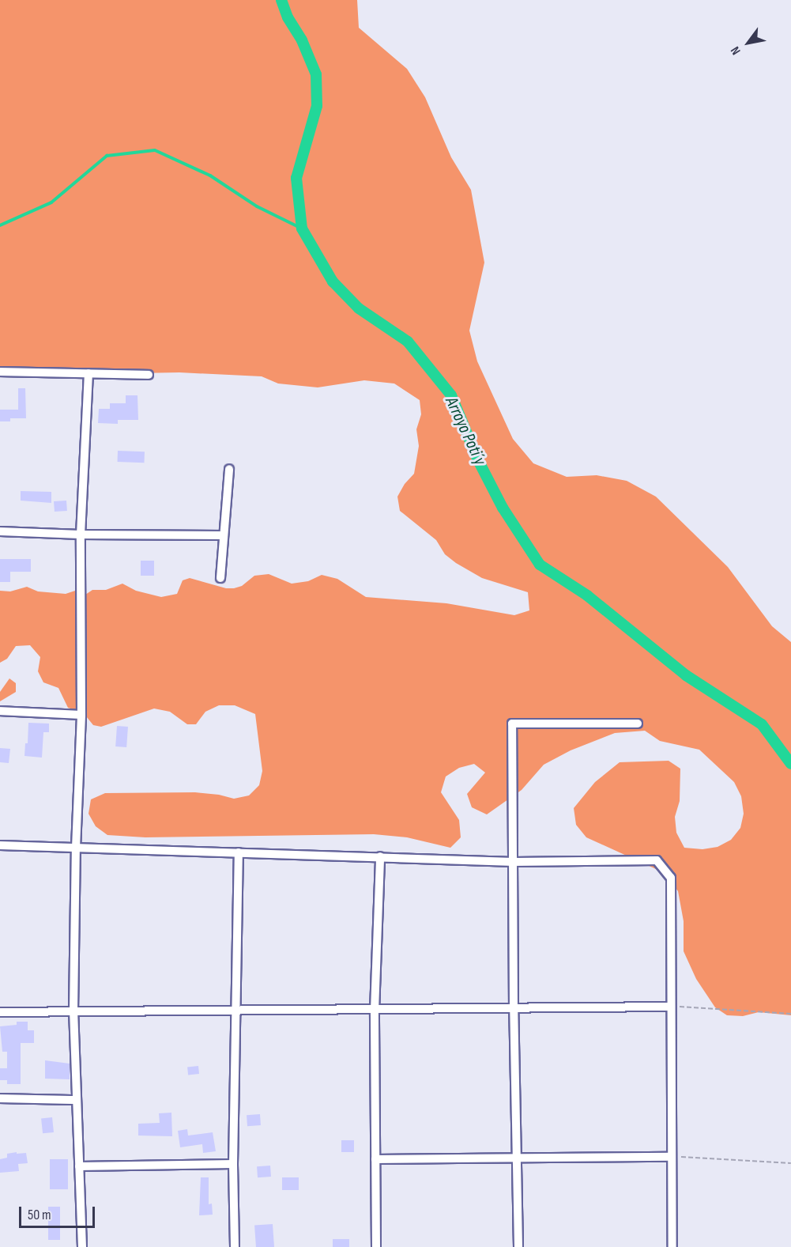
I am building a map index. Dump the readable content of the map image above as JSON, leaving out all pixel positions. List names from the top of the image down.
{
  "water": ["Arroyo Poti´y"],
  "scale_bar": "50 m",
  "north": "bottom left"
}
